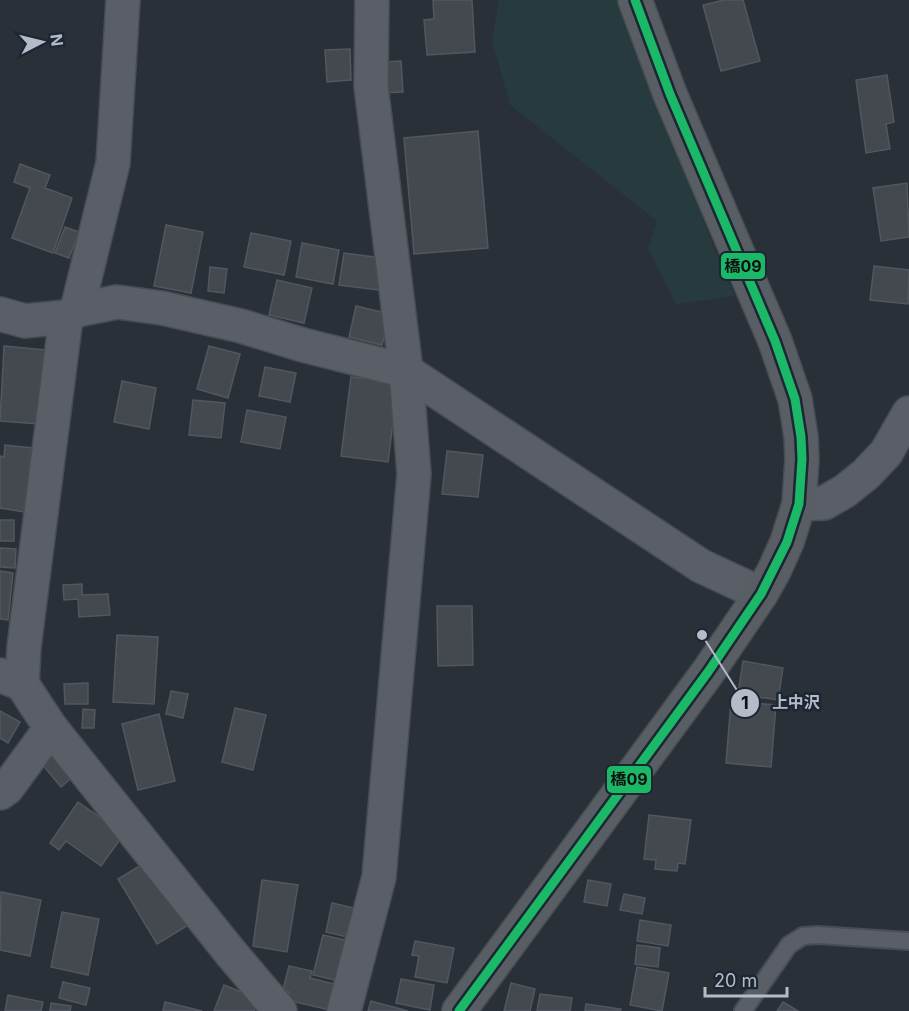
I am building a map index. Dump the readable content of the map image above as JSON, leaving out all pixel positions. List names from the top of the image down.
{
  "places": ["上中沢"],
  "lines": ["transit line 橋09"],
  "scale_bar": "20 m",
  "north": "right"
}
